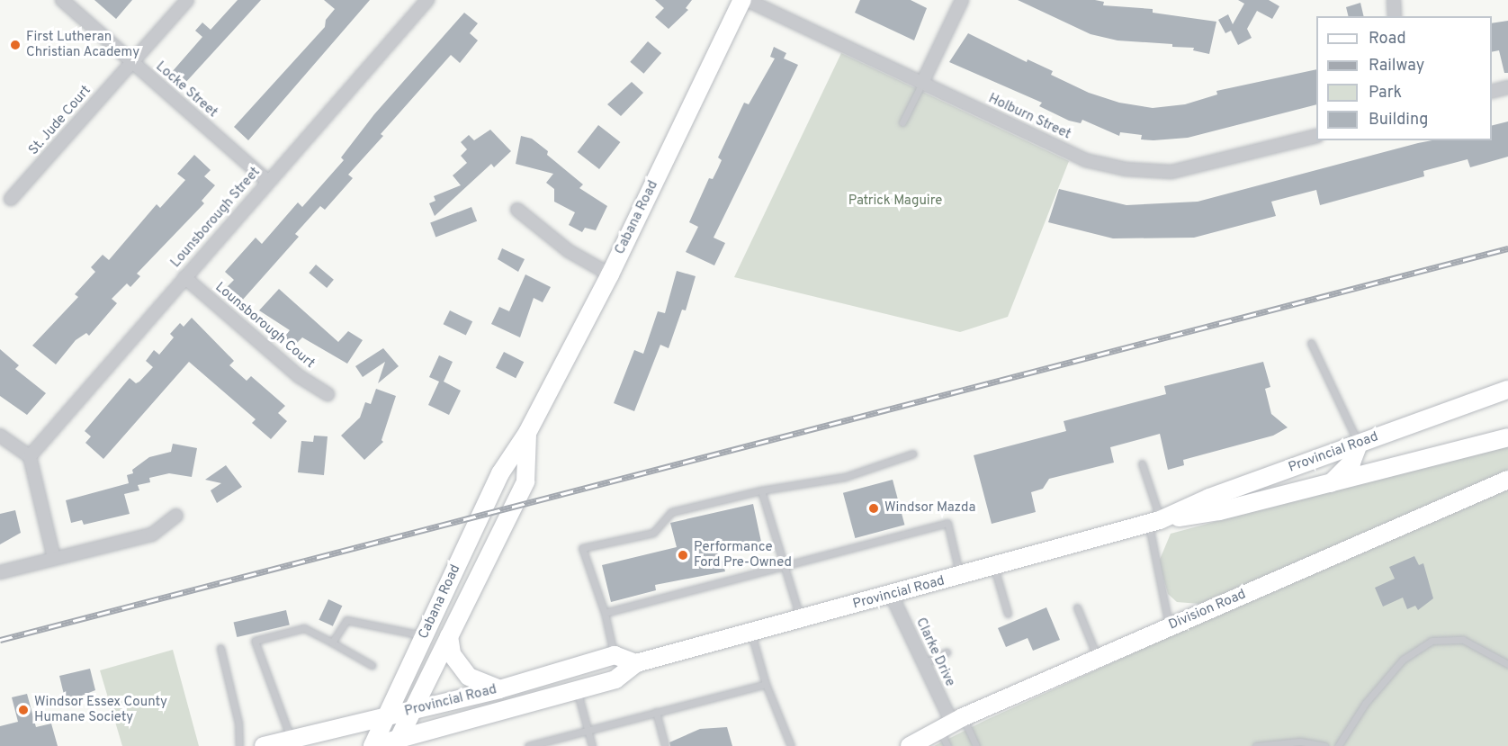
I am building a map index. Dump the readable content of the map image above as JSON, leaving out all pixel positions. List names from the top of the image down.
{
  "streets": {
    "main road": ["Cabana Road", "Provincial Road", "Division Road"],
    "street": [
      "Locke Street",
      "Holburn Street",
      "St. Jude Court",
      "Lounsborough Street",
      "Lounsborough Court",
      "Clarke Drive"
    ]
  },
  "crossings": [
    ["Locke Street", "St. Jude Court"],
    ["Locke Street", "Lounsborough Street"],
    ["Holburn Street", "Cabana Road"],
    ["Lounsborough Street", "Lounsborough Court"],
    ["Cabana Road", "Provincial Road"],
    ["Provincial Road", "Clarke Drive"],
    ["Division Road", "Clarke Drive"]
  ],
  "parks": ["Patrick Maguire"],
  "places": [
    "First Lutheran Christian Academy",
    "Windsor Mazda",
    "Performance Ford Pre-Owned",
    "Windsor Essex County Humane Society"
  ],
  "legend": [
    "Road",
    "Railway",
    "Park",
    "Building"
  ]
}
